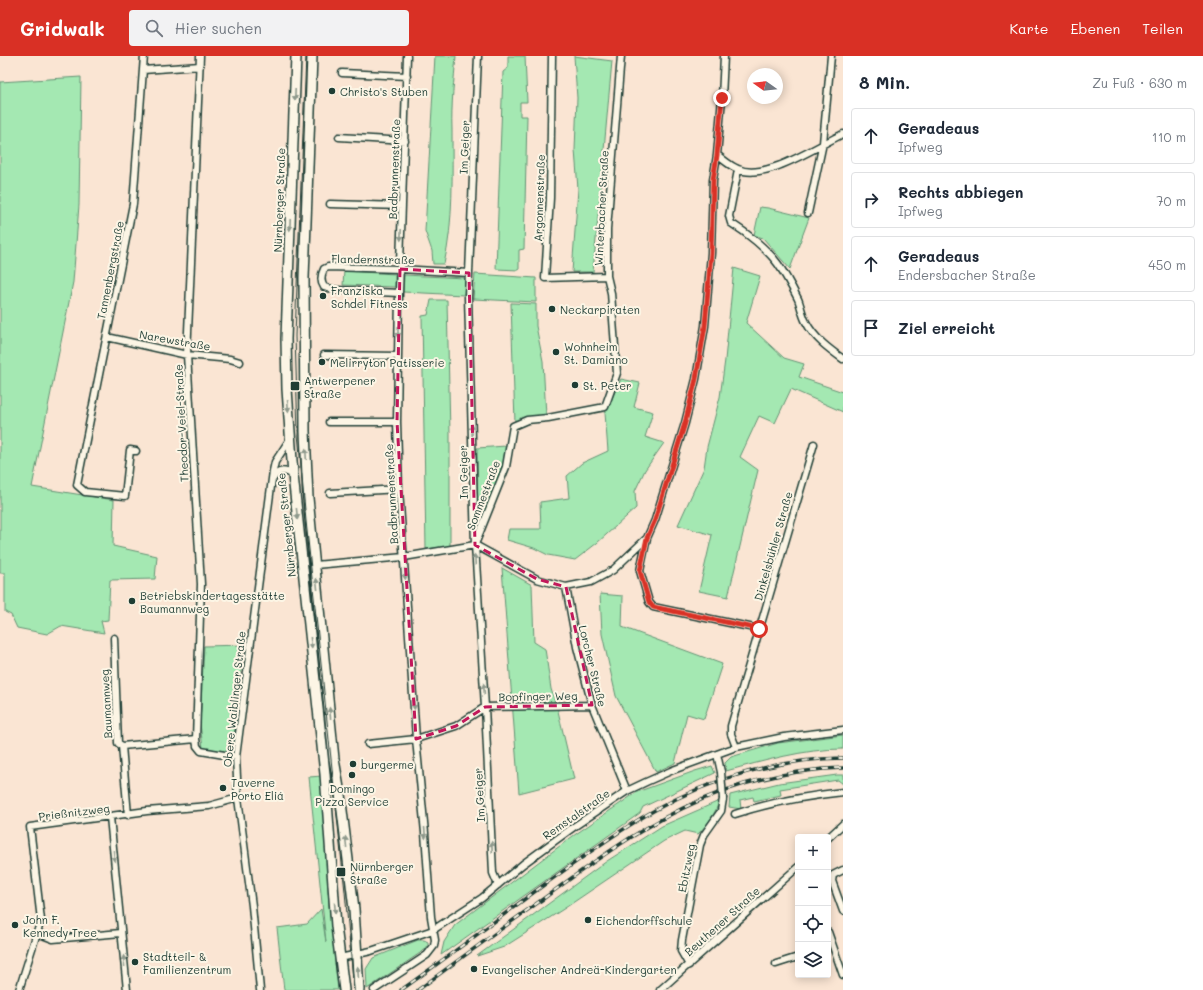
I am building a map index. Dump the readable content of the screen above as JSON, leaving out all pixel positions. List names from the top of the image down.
{
  "streets": {
    "main road": ["Nürnberger Straße"],
    "street": [
      "Im Geiger",
      "Badbrunnenstraße",
      "Argonnenstraße",
      "Winterbacher Straße",
      "Flandernstraße",
      "Tannenbergstraße",
      "Narewstraße",
      "Theodor-Veiel-Straße",
      "Sommestraße",
      "Dinkelsbühler Straße",
      "Lorcher Straße",
      "Bopfinger Weg",
      "Obere Waiblinger Straße",
      "Baumannweg",
      "Prießnitzweg",
      "Remstalstraße",
      "Ebitzweg",
      "Beuthener Straße"
    ]
  },
  "crossings": [
    ["Im Geiger", "Flandernstraße"],
    ["Im Geiger", "Sommestraße"],
    ["Im Geiger", "Bopfinger Weg"],
    ["Im Geiger", "Remstalstraße"],
    ["Badbrunnenstraße", "Flandernstraße"],
    ["Badbrunnenstraße", "Remstalstraße"],
    ["Argonnenstraße", "Winterbacher Straße"],
    ["Nürnberger Straße", "Obere Waiblinger Straße"],
    ["Nürnberger Straße", "Remstalstraße"],
    ["Winterbacher Straße", "Sommestraße"],
    ["Tannenbergstraße", "Narewstraße"],
    ["Narewstraße", "Theodor-Veiel-Straße"],
    ["Dinkelsbühler Straße", "Remstalstraße"],
    ["Lorcher Straße", "Bopfinger Weg"],
    ["Lorcher Straße", "Remstalstraße"],
    ["Obere Waiblinger Straße", "Prießnitzweg"],
    ["Baumannweg", "Prießnitzweg"],
    ["Remstalstraße", "Ebitzweg"],
    ["Ebitzweg", "Beuthener Straße"]
  ],
  "one_way": ["Im Geiger", "Badbrunnenstraße"],
  "places": {
    "other": [
      "Christo's Stuben",
      "Franziska Schdel Fitness",
      "Neckarpiraten",
      "Wohnheim St. Damiano",
      "Melirryton Patisserie",
      "St. Peter",
      "Betriebskindertagesstätte Baumannweg",
      "burgerme",
      "Domingo Pizza Service",
      "Taverne Porto Eliá",
      "Eichendorffschule",
      "John F. Kennedy Tree",
      "Stadtteil- & Familienzentrum",
      "Evangelischer Andreä-Kindergarten"
    ],
    "transit": ["Antwerpener Straße", "Nürnberger Straße"]
  },
  "north": "left",
  "page": {
    "header": "Gridwalk",
    "search": "Hier suchen",
    "nav": ["Karte", "Ebenen", "Teilen"],
    "heading": ["8 Min.", "Zu Fuß · 630 m"],
    "list": [
      ["Geradeaus", "Ipfweg", "110 m"],
      ["Rechts abbiegen", "Ipfweg", "70 m"],
      ["Geradeaus", "Endersbacher Straße", "450 m"],
      "Ziel erreicht"
    ],
    "map_buttons": ["+", "−"]
  }
}
